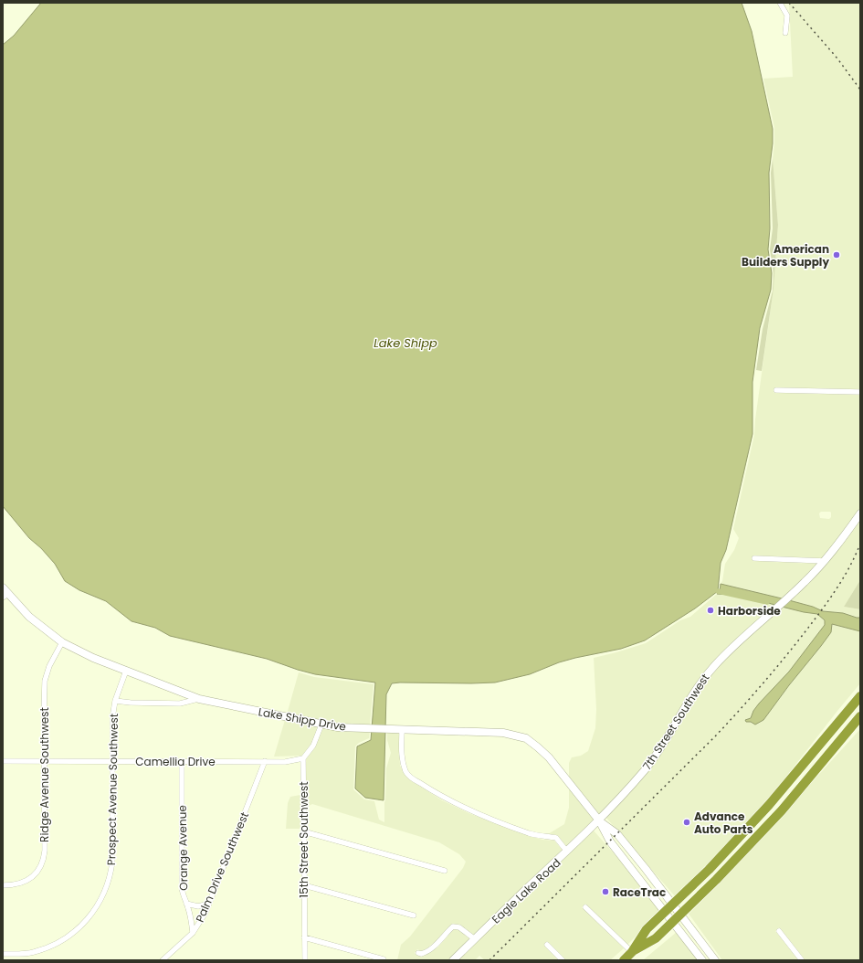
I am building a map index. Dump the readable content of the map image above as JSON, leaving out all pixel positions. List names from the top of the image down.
{
  "streets": {
    "street": [
      "Lake Shipp Drive",
      "7th Street Southwest",
      "Camellia Drive",
      "Ridge Avenue Southwest",
      "Prospect Avenue Southwest",
      "15th Street Southwest",
      "Orange Avenue",
      "Palm Drive Southwest",
      "Eagle Lake Road"
    ]
  },
  "crossings": [
    ["Lake Shipp Drive", "7th Street Southwest"],
    ["Lake Shipp Drive", "Ridge Avenue Southwest"],
    ["Lake Shipp Drive", "Prospect Avenue Southwest"],
    ["Lake Shipp Drive", "Eagle Lake Road"],
    ["7th Street Southwest", "Eagle Lake Road"],
    ["Camellia Drive", "Ridge Avenue Southwest"],
    ["Camellia Drive", "Prospect Avenue Southwest"],
    ["Camellia Drive", "15th Street Southwest"],
    ["Camellia Drive", "Orange Avenue"],
    ["Camellia Drive", "Palm Drive Southwest"],
    ["Orange Avenue", "Palm Drive Southwest"]
  ],
  "water": ["Lake Shipp"],
  "places": [
    "American Builders Supply",
    "Harborside",
    "Advance Auto Parts",
    "RaceTrac"
  ]
}
